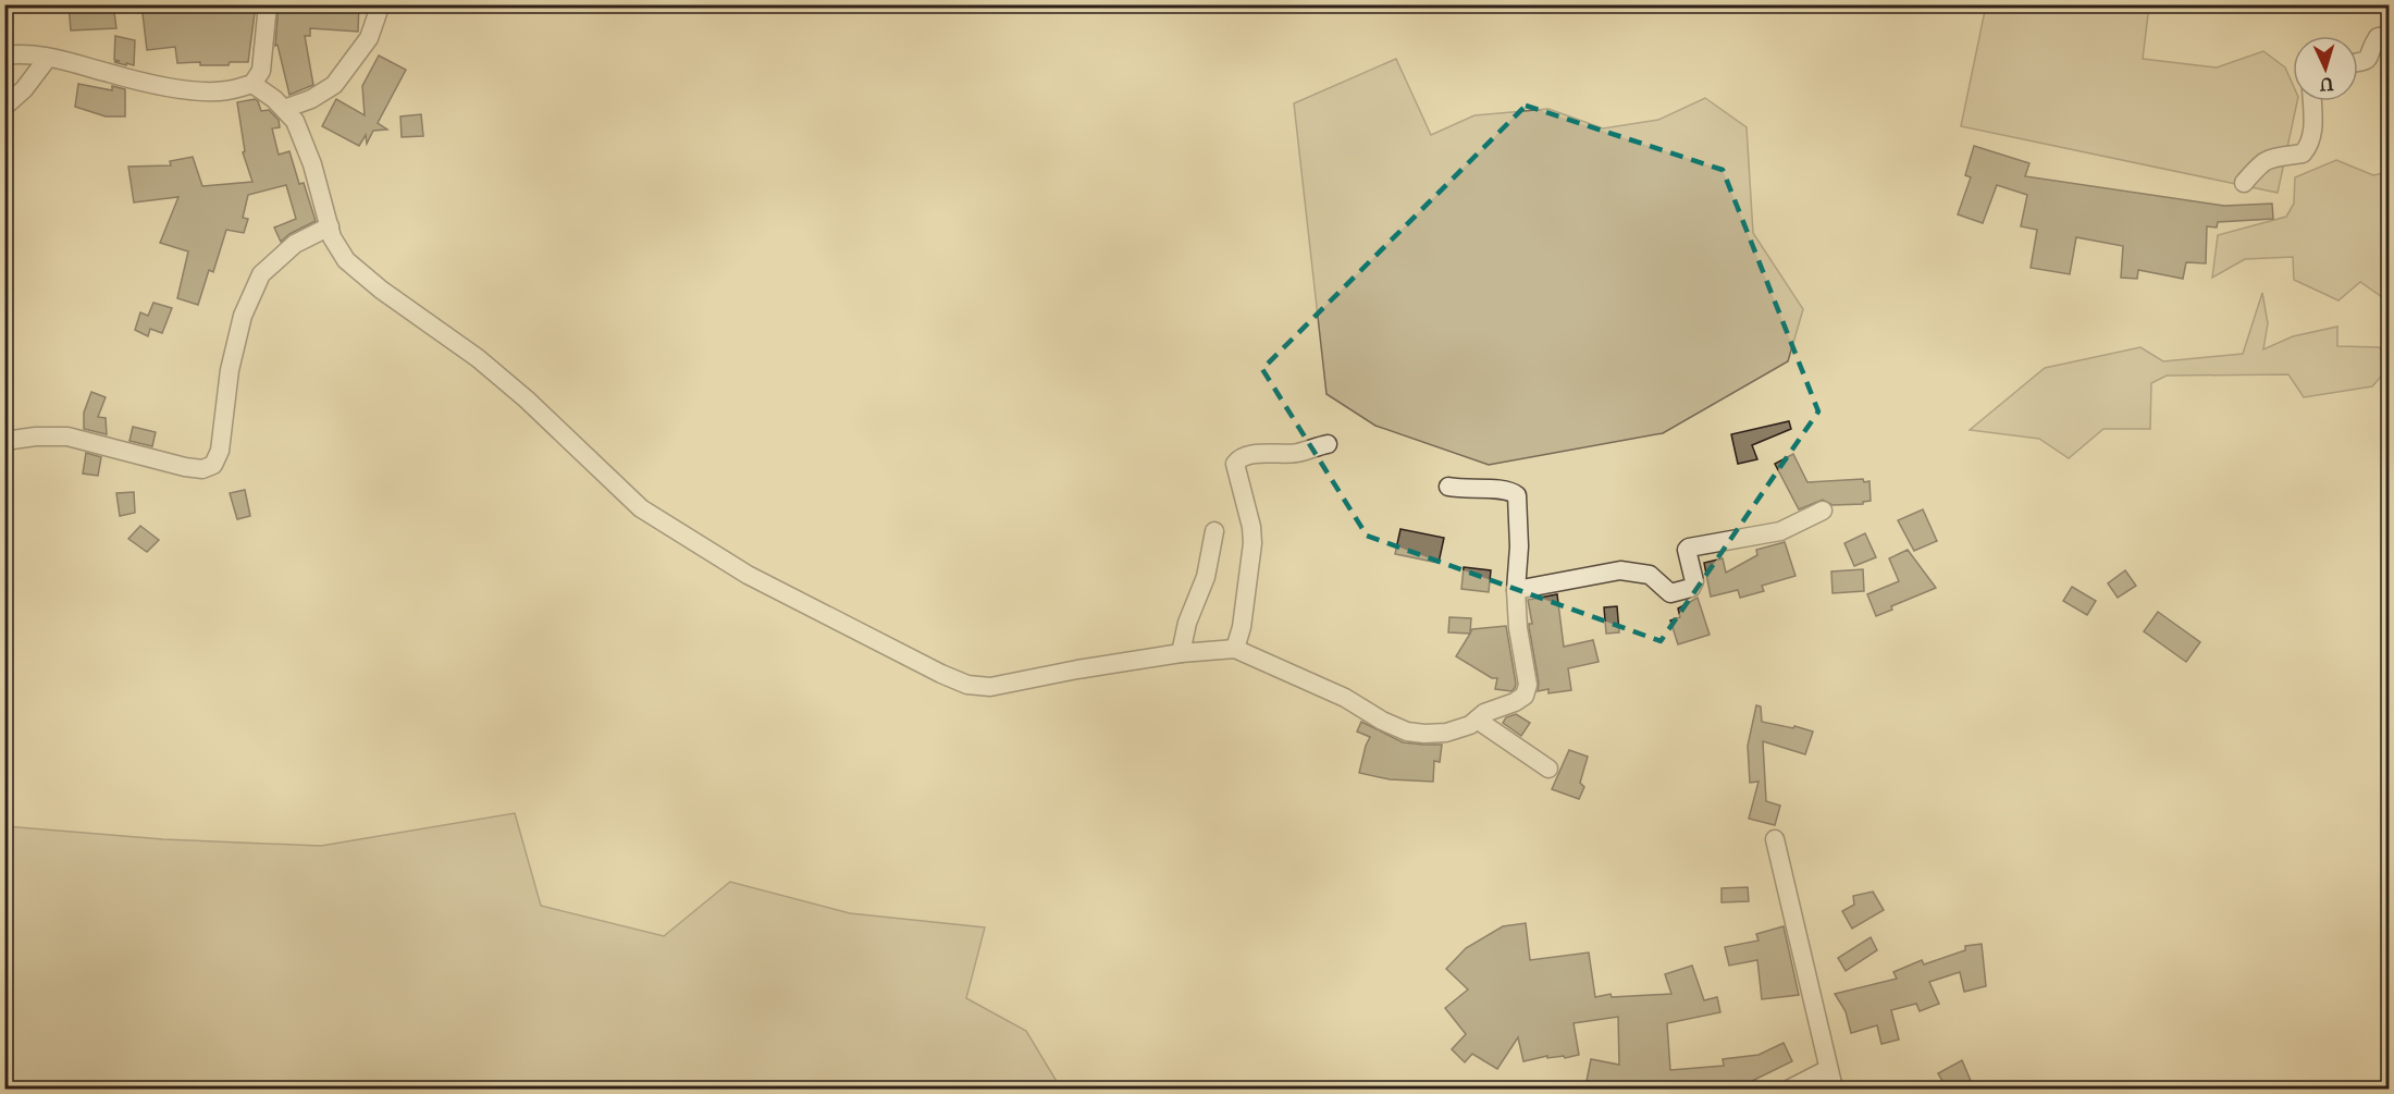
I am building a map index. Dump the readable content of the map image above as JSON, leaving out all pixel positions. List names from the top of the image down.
{
  "north": "bottom"
}
